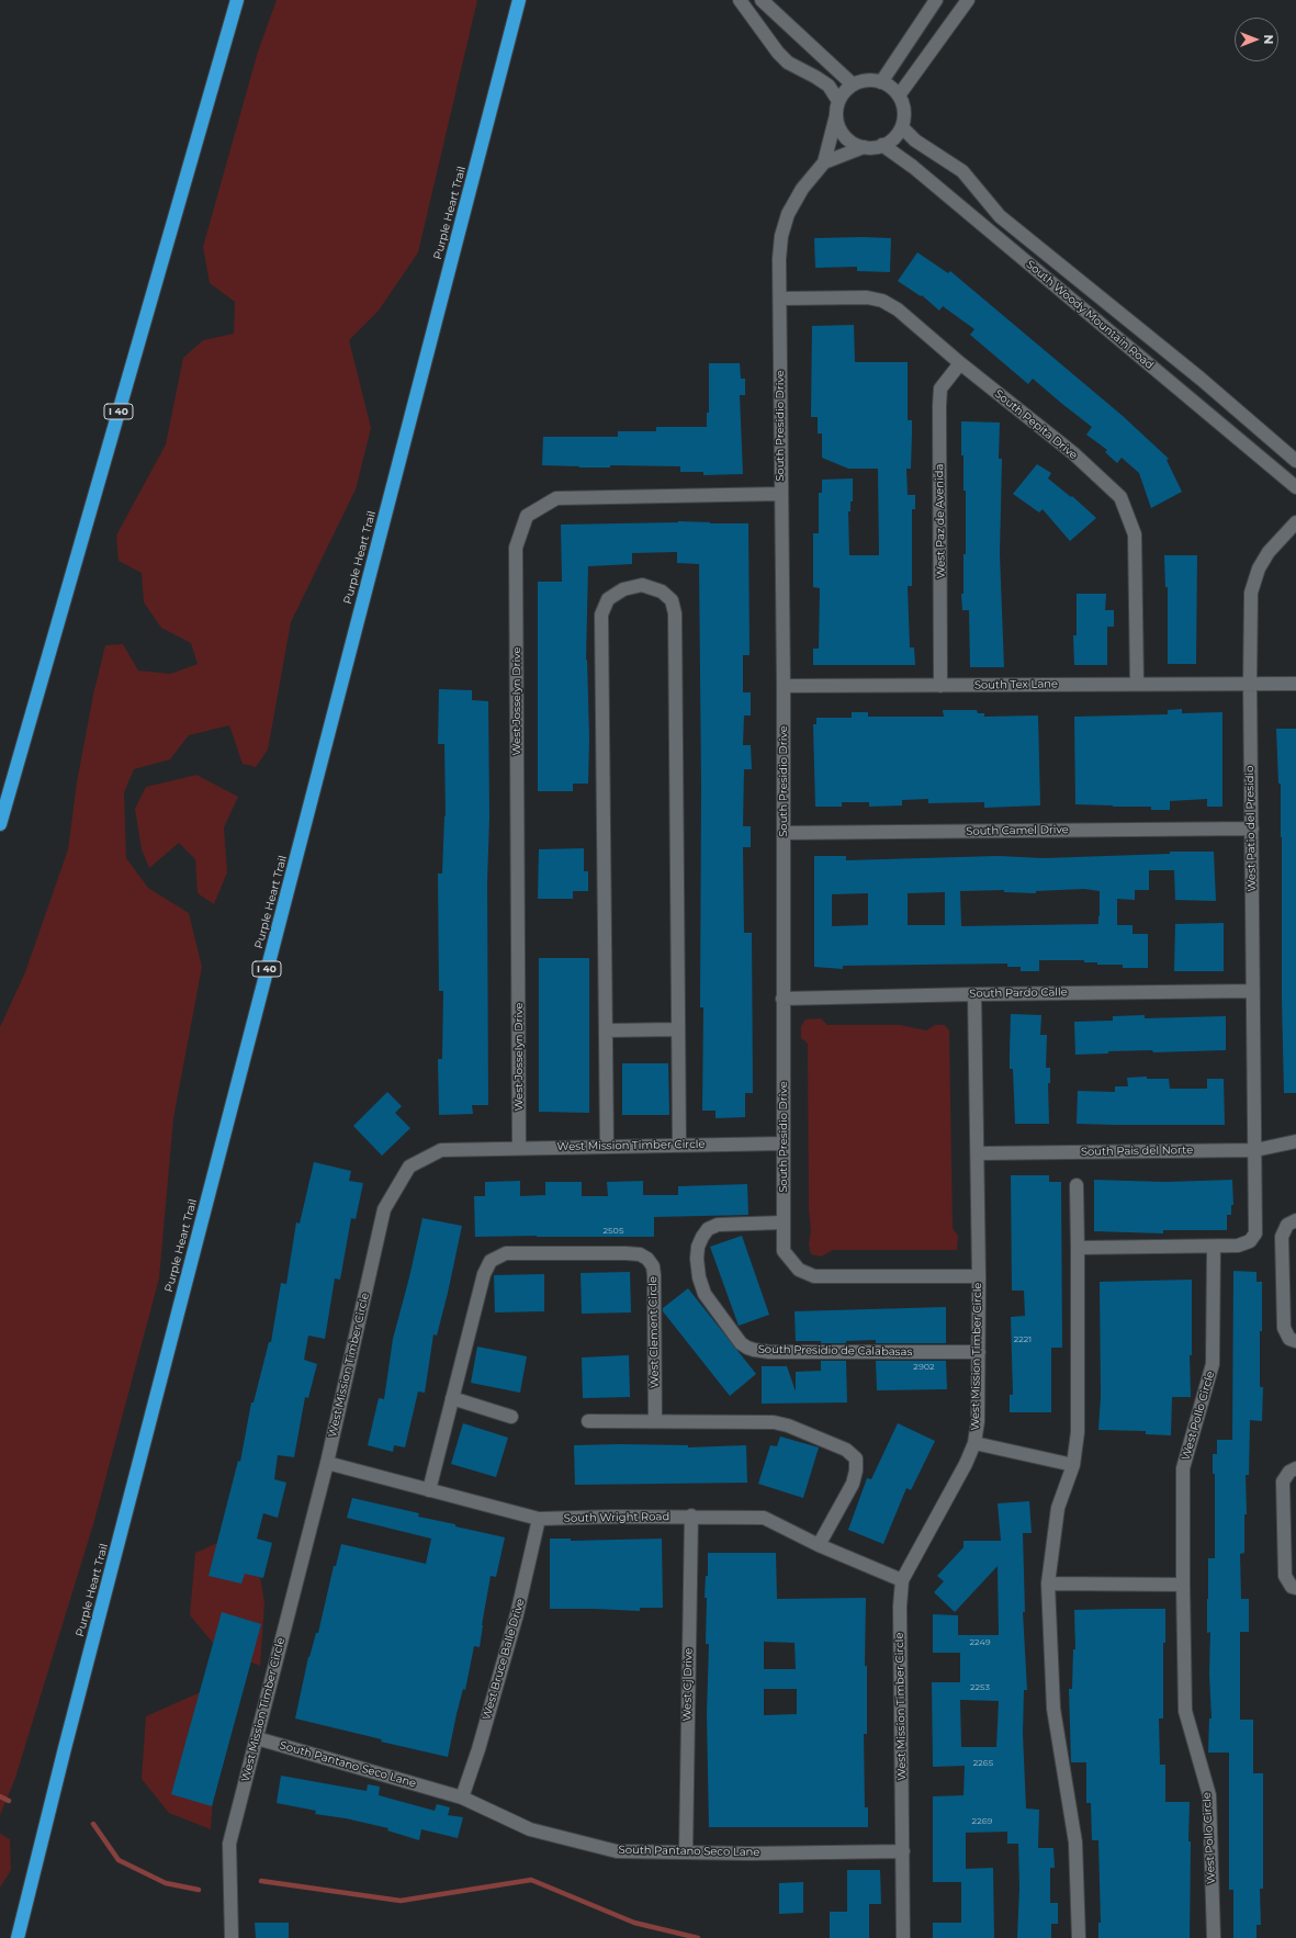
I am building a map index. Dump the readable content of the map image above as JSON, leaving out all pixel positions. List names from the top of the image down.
{
  "streets": {
    "highway": ["Purple Heart Trail", "I 40"],
    "street": [
      "South Woody Mountain Road",
      "South Pepita Drive",
      "South Presidio Drive",
      "West Paz de Avenida",
      "South Tex Lane",
      "West Josselyn Drive",
      "West Patio del Presidio",
      "South Camel Drive",
      "South Pardo Calle",
      "West Mission Timber Circle",
      "South Pais del Norte",
      "West Clement Circle",
      "South Presidio de Calabasas",
      "West Pollo Circle",
      "South Wright Road",
      "West Bruce Balle Drive",
      "West Cj Drive",
      "South Pantano Seco Lane"
    ]
  },
  "crossings": [
    ["South Woody Mountain Road", "South Presidio Drive"],
    ["South Pepita Drive", "South Presidio Drive"],
    ["South Pepita Drive", "West Paz de Avenida"],
    ["South Pepita Drive", "South Tex Lane"],
    ["South Presidio Drive", "South Tex Lane"],
    ["South Presidio Drive", "West Josselyn Drive"],
    ["South Presidio Drive", "South Camel Drive"],
    ["South Presidio Drive", "South Pardo Calle"],
    ["South Presidio Drive", "West Mission Timber Circle"],
    ["South Presidio Drive", "South Presidio de Calabasas"],
    ["West Paz de Avenida", "South Tex Lane"],
    ["South Tex Lane", "West Patio del Presidio"],
    ["West Josselyn Drive", "West Mission Timber Circle"],
    ["West Patio del Presidio", "South Camel Drive"],
    ["West Patio del Presidio", "South Pardo Calle"],
    ["West Patio del Presidio", "South Pais del Norte"],
    ["South Pardo Calle", "West Mission Timber Circle"],
    ["West Mission Timber Circle", "South Pais del Norte"],
    ["West Mission Timber Circle", "South Presidio de Calabasas"],
    ["West Mission Timber Circle", "South Wright Road"],
    ["West Mission Timber Circle", "South Pantano Seco Lane"],
    ["West Clement Circle", "South Wright Road"],
    ["South Wright Road", "West Bruce Balle Drive"],
    ["South Wright Road", "West Cj Drive"],
    ["West Bruce Balle Drive", "South Pantano Seco Lane"],
    ["West Cj Drive", "South Pantano Seco Lane"]
  ],
  "house_numbers": [
    "2505",
    "2221",
    "2902",
    "2249",
    "2253",
    "2265",
    "2269"
  ],
  "north": "right"
}
